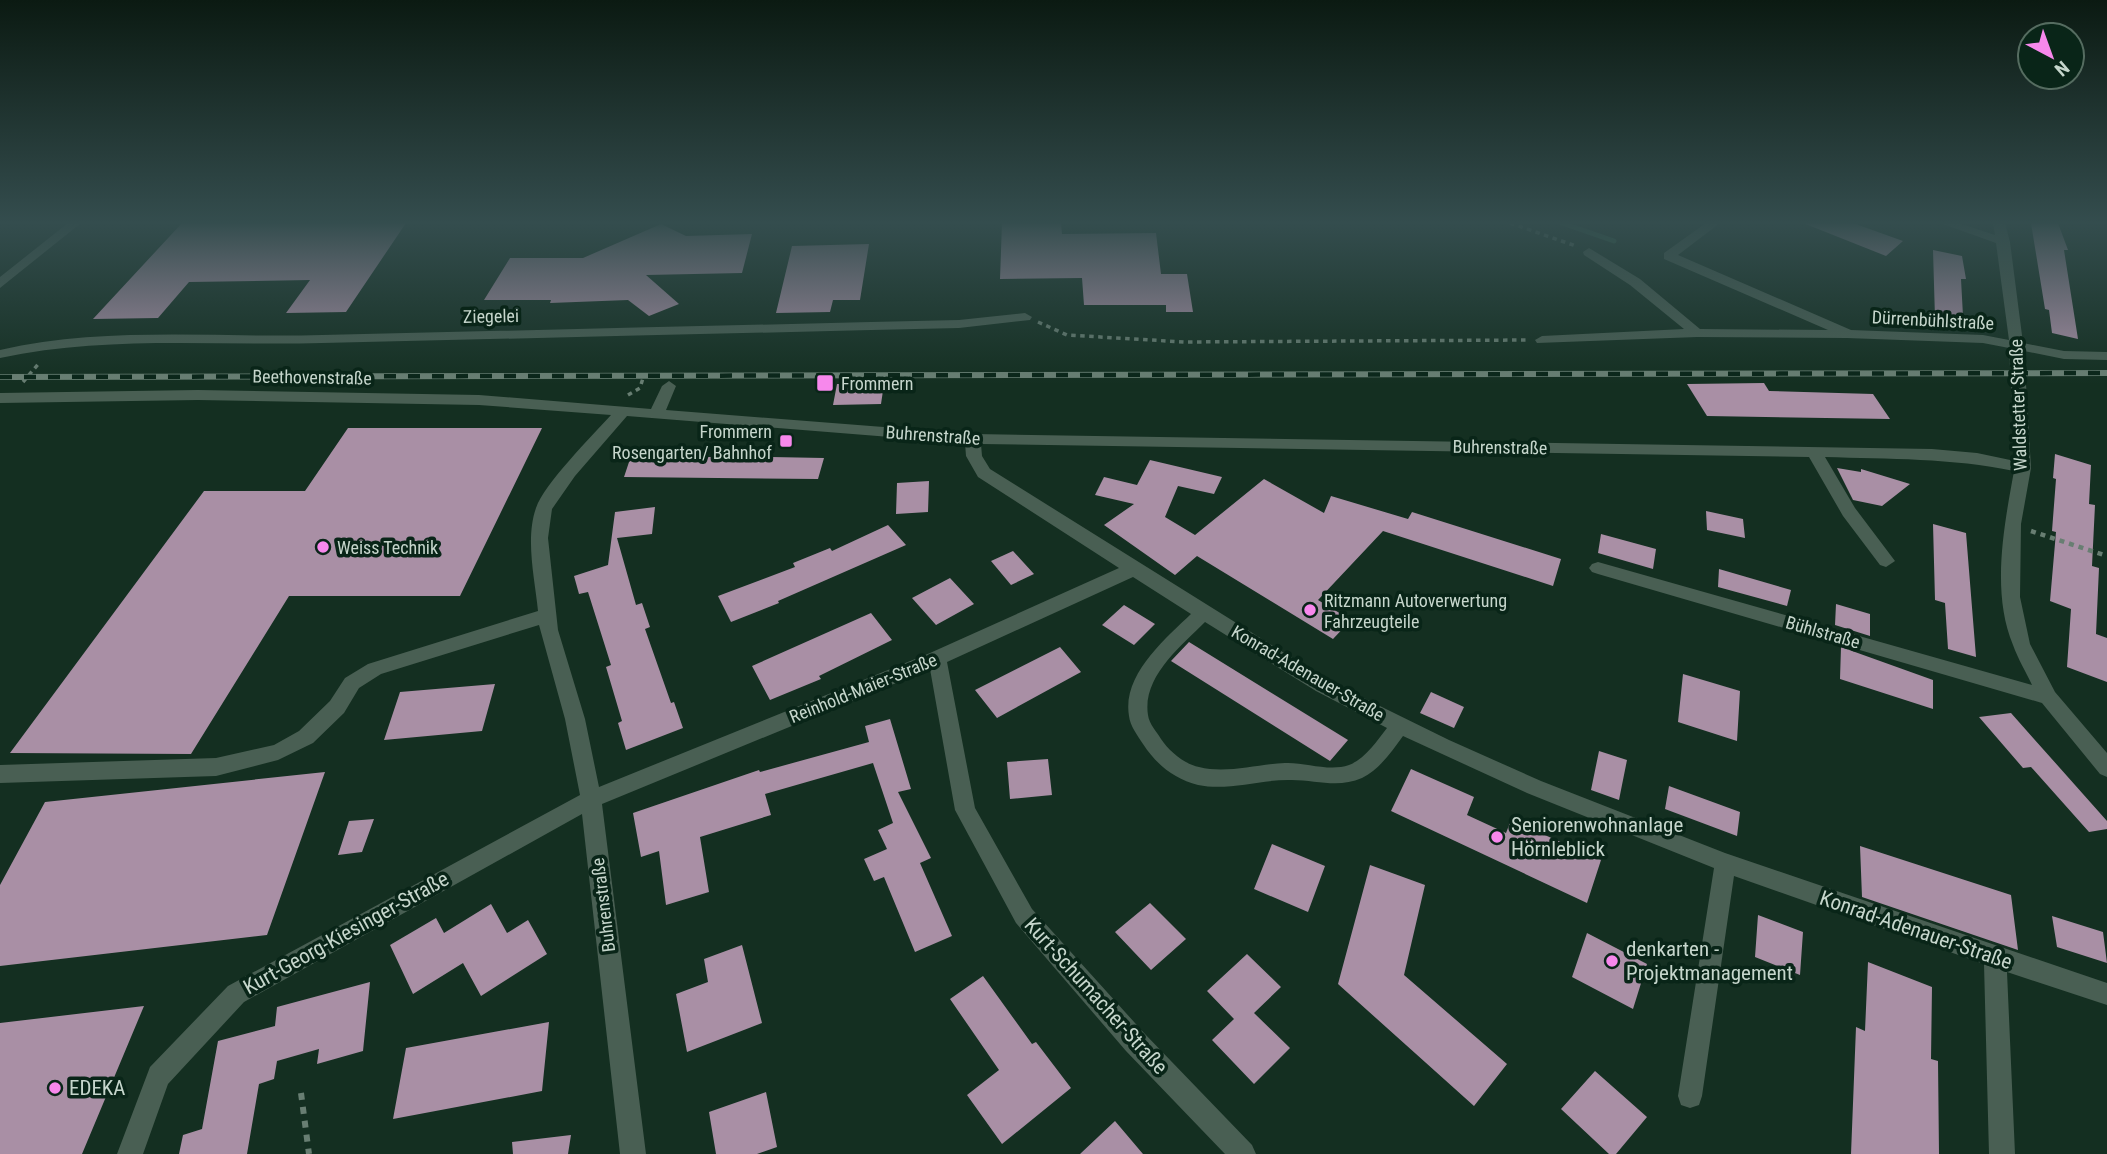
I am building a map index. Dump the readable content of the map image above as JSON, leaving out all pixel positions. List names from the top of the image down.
{
  "streets": {
    "street": [
      "Ziegelei",
      "Dürrenbühlstraße",
      "Beethovenstraße",
      "Waldstetter Straße",
      "Buhrenstraße",
      "Bühlstraße",
      "Konrad-Adenauer-Straße",
      "Reinhold-Maier-Straße",
      "Kurt-Georg-Kiesinger-Straße",
      "Kurt-Schumacher-Straße"
    ]
  },
  "crossings": [
    ["Dürrenbühlstraße", "Waldstetter Straße"],
    ["Beethovenstraße", "Buhrenstraße"],
    ["Waldstetter Straße", "Buhrenstraße"],
    ["Waldstetter Straße", "Bühlstraße"],
    ["Buhrenstraße", "Konrad-Adenauer-Straße"],
    ["Buhrenstraße", "Reinhold-Maier-Straße"],
    ["Buhrenstraße", "Kurt-Georg-Kiesinger-Straße"],
    ["Konrad-Adenauer-Straße", "Reinhold-Maier-Straße"],
    ["Reinhold-Maier-Straße", "Kurt-Georg-Kiesinger-Straße"],
    ["Reinhold-Maier-Straße", "Kurt-Schumacher-Straße"]
  ],
  "places": {
    "transit": ["Frommern", "Frommern Rosengarten/ Bahnhof"],
    "other": [
      "Weiss Technik",
      "Ritzmann Autoverwertung Fahrzeugteile",
      "Seniorenwohnanlage Hörnleblick",
      "denkarten - Projektmanagement",
      "EDEKA"
    ]
  },
  "north": "bottom right"
}
